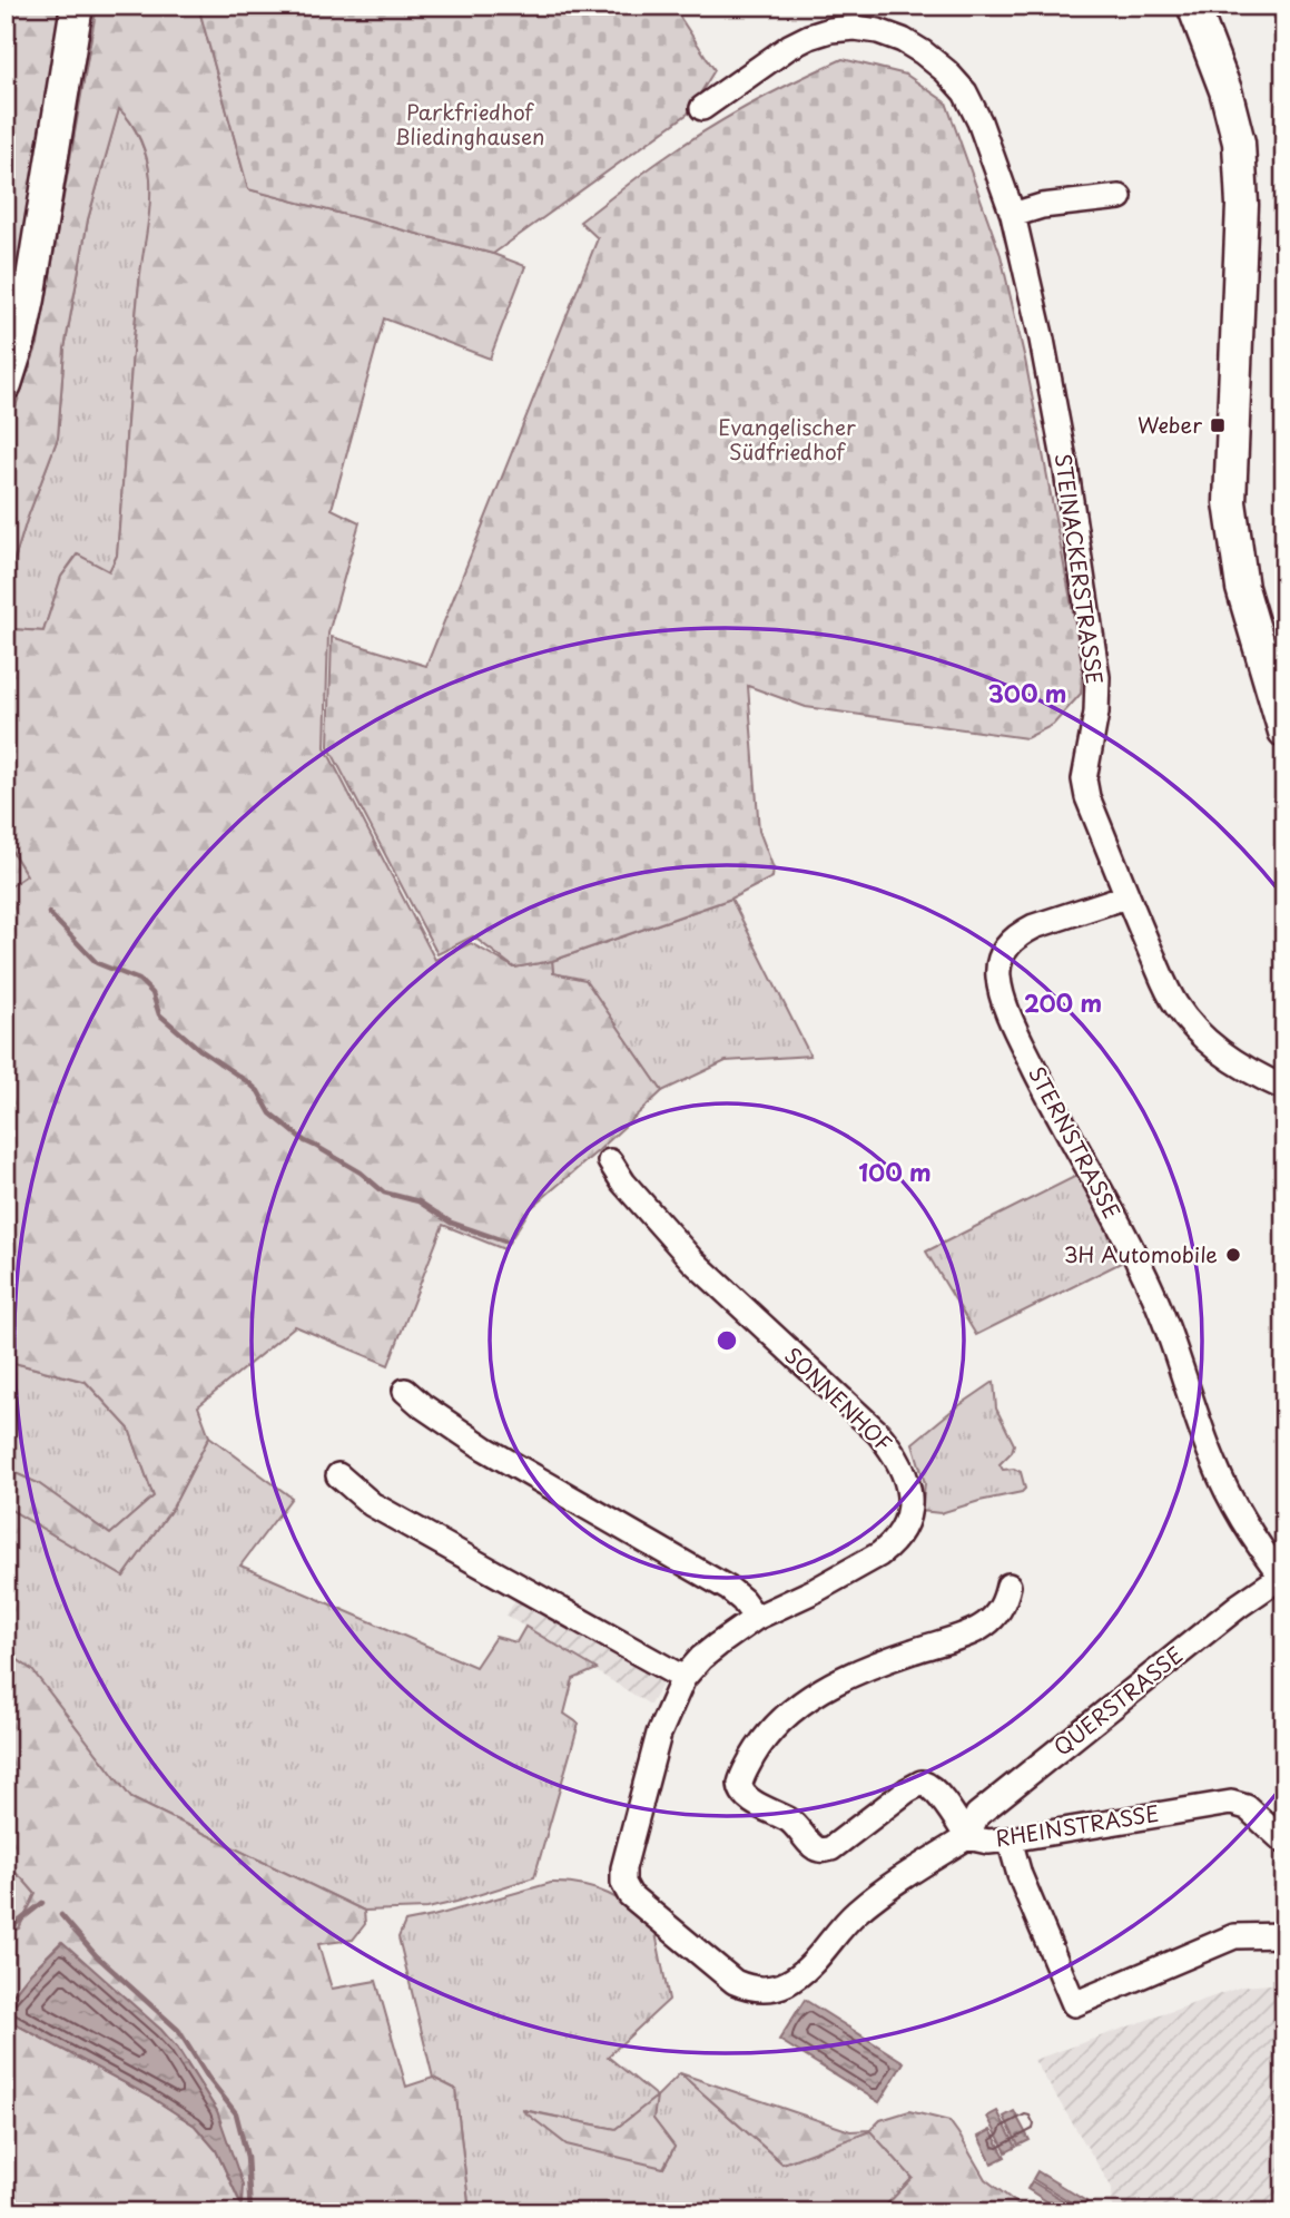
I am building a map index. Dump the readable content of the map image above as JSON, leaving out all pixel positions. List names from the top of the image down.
{
  "streets": {
    "street": [
      "STEINACKERSTRASSE",
      "STERNSTRASSE",
      "SONNENHOF",
      "QUERSTRASSE",
      "RHEINSTRASSE"
    ]
  },
  "crossings": [
    ["STEINACKERSTRASSE", "STERNSTRASSE"],
    ["STERNSTRASSE", "QUERSTRASSE"],
    ["SONNENHOF", "RHEINSTRASSE"],
    ["QUERSTRASSE", "RHEINSTRASSE"]
  ],
  "parks": ["Parkfriedhof Bliedinghausen", "Evangelischer Südfriedhof"],
  "places": {
    "transit": ["Weber"],
    "other": ["3H Automobile"]
  },
  "rings": ["300 m", "200 m", "100 m"]
}
